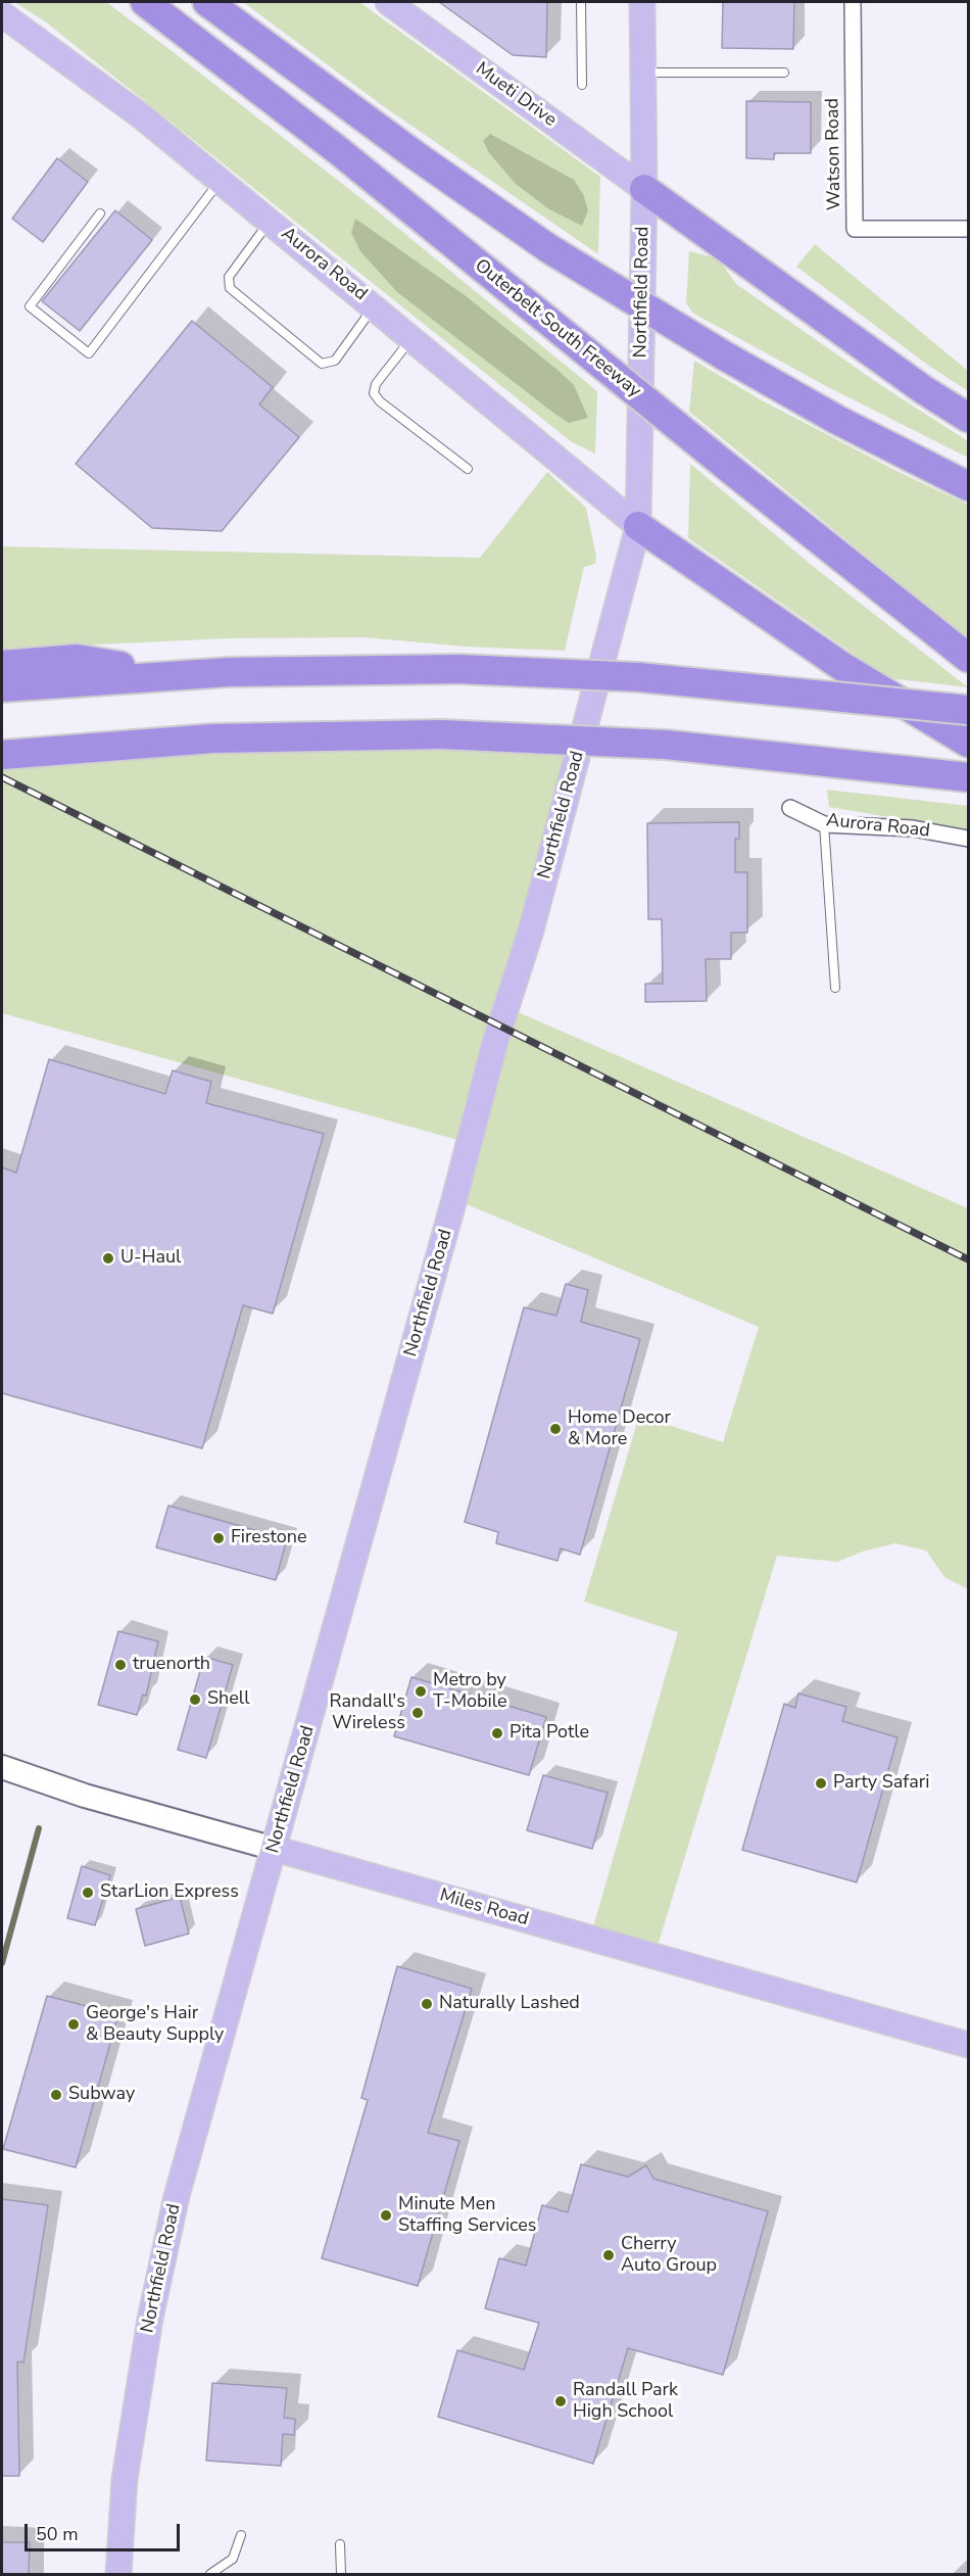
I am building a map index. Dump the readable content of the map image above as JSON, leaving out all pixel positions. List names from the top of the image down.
{
  "streets": {
    "highway": ["Outerbelt South Freeway"],
    "main road": [
      "Mueti Drive",
      "Aurora Road",
      "Northfield Road",
      "Miles Road"
    ],
    "street": ["Watson Road"]
  },
  "crossings": [
    ["Mueti Drive", "Northfield Road"],
    ["Aurora Road", "Northfield Road"],
    ["Northfield Road", "Miles Road"]
  ],
  "places": [
    "U-Haul",
    "Home Decor & More",
    "Firestone",
    "truenorth",
    "Metro by T-Mobile",
    "Shell",
    "Randall's Wireless",
    "Pita Potle",
    "Party Safari",
    "StarLion Express",
    "Naturally Lashed",
    "George's Hair & Beauty Supply",
    "Subway",
    "Minute Men Staffing Services",
    "Cherry Auto Group",
    "Randall Park High School"
  ],
  "scale_bar": "50 m"
}
